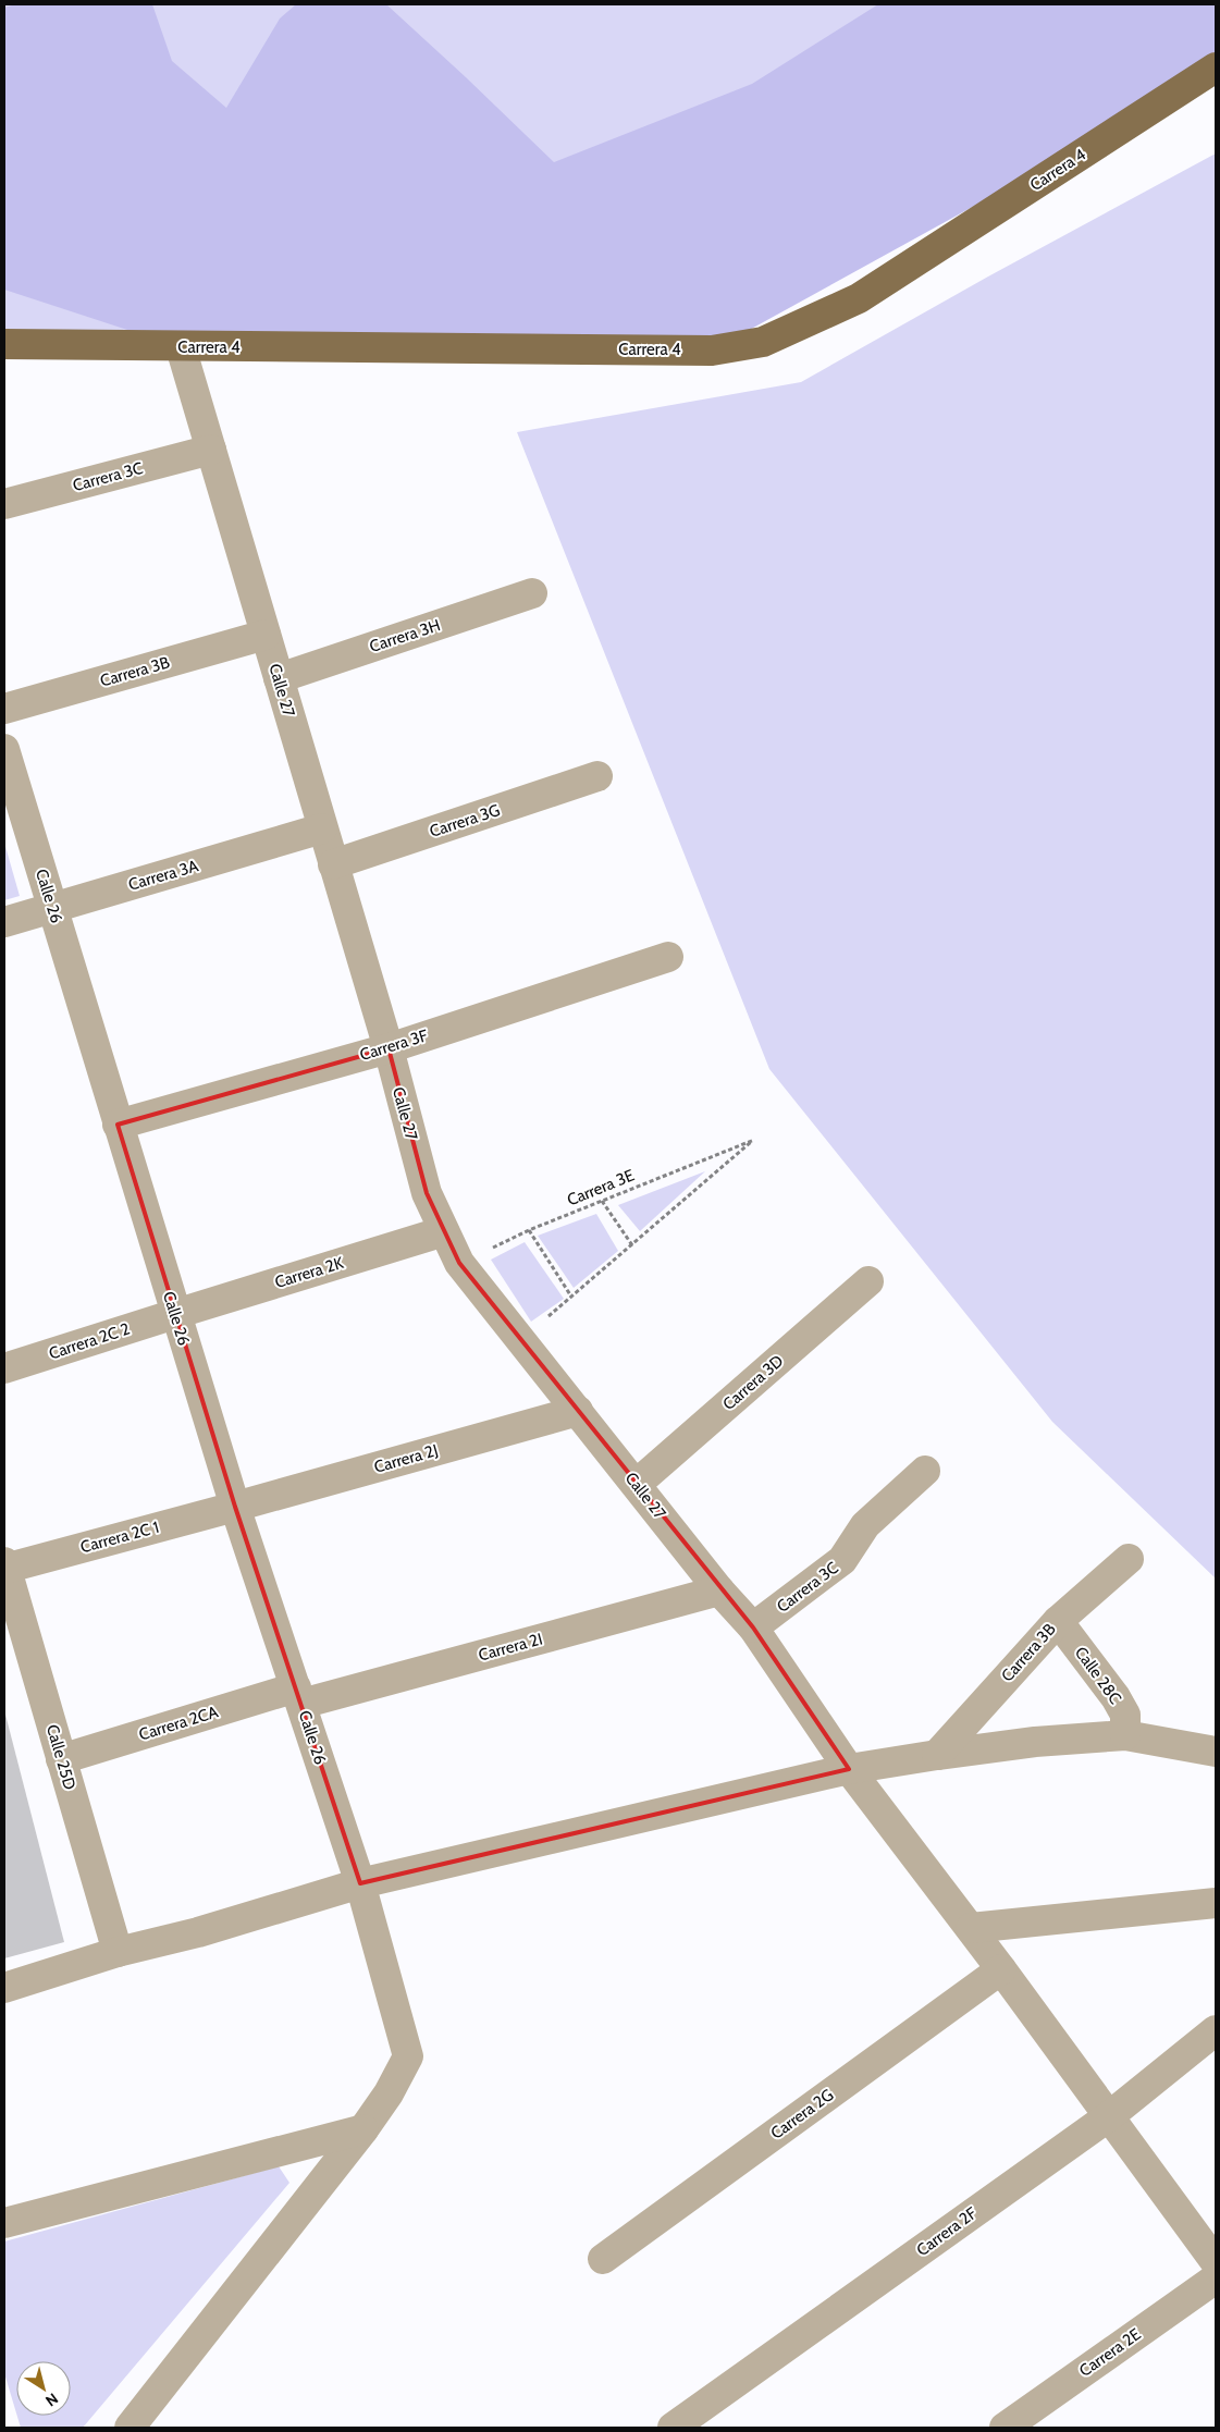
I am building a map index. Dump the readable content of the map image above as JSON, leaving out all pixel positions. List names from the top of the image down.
{
  "streets": {
    "main road": ["Carrera 4"],
    "street": [
      "Carrera 3C",
      "Carrera 3H",
      "Carrera 3B",
      "Calle 27",
      "Carrera 3G",
      "Carrera 3A",
      "Calle 26",
      "Carrera 3F",
      "Carrera 2K",
      "Carrera 2C 2",
      "Carrera 3D",
      "Carrera 2J",
      "Carrera 2C 1",
      "Carrera 2I",
      "Calle 28C",
      "Carrera 2CA",
      "Calle 25D",
      "Carrera 2G",
      "Carrera 2F",
      "Carrera 2E"
    ],
    "path": ["Carrera 3E"]
  },
  "crossings": [
    ["Carrera 4", "Calle 27"],
    ["Carrera 3C", "Calle 27"],
    ["Carrera 3H", "Calle 27"],
    ["Carrera 3B", "Calle 27"],
    ["Carrera 3B", "Calle 28C"],
    ["Calle 27", "Carrera 3G"],
    ["Calle 27", "Carrera 3A"],
    ["Calle 27", "Carrera 3F"],
    ["Calle 27", "Carrera 3E"],
    ["Calle 27", "Carrera 2K"],
    ["Calle 27", "Carrera 3D"],
    ["Calle 27", "Carrera 2J"],
    ["Calle 27", "Carrera 2I"],
    ["Calle 27", "Carrera 2G"],
    ["Calle 27", "Carrera 2F"],
    ["Carrera 3A", "Calle 26"],
    ["Calle 26", "Carrera 3F"],
    ["Calle 26", "Carrera 2K"],
    ["Calle 26", "Carrera 2C 2"],
    ["Calle 26", "Carrera 2J"],
    ["Calle 26", "Carrera 2C 1"],
    ["Calle 26", "Carrera 2I"],
    ["Calle 26", "Carrera 2CA"],
    ["Carrera 2K", "Carrera 2C 2"],
    ["Carrera 2J", "Carrera 2C 1"],
    ["Carrera 2C 1", "Calle 25D"],
    ["Carrera 2I", "Carrera 2CA"],
    ["Carrera 2CA", "Calle 25D"]
  ],
  "north": "bottom right"
}
